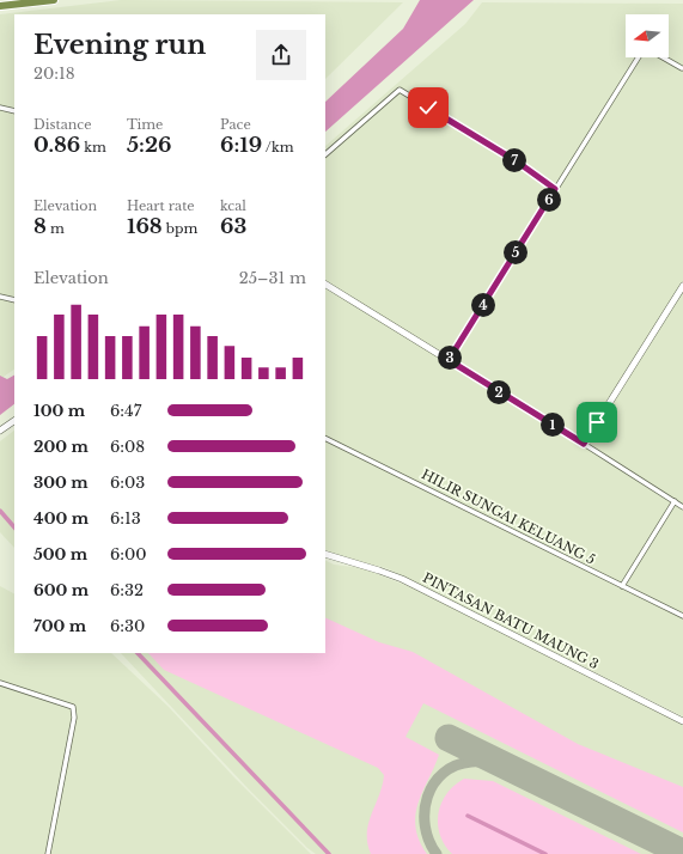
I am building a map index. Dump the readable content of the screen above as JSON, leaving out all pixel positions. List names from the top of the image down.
{
  "streets": {
    "street": ["HILIR SUNGAI KELUANG 5", "PINTASAN BATU MAUNG 3"]
  },
  "north": "left",
  "page": {
    "heading": ["Evening run", "20:18"],
    "stats": [
      ["Distance", "0.86 km"],
      ["Time", "5:26"],
      ["Pace", "6:19 /km"],
      ["Elevation", "8 m"],
      ["Heart rate", "168 bpm"],
      ["kcal", "63"]
    ],
    "pins": [
      "7",
      "6",
      "5",
      "4",
      "3",
      "2",
      "1"
    ],
    "chart": ["Elevation", "25–31 m"],
    "list": [
      {
        "name": "100 m",
        "note": "6:47"
      },
      {
        "name": "200 m",
        "note": "6:08"
      },
      {
        "name": "300 m",
        "note": "6:03"
      },
      {
        "name": "400 m",
        "note": "6:13"
      },
      {
        "name": "500 m",
        "note": "6:00"
      },
      {
        "name": "600 m",
        "note": "6:32"
      },
      {
        "name": "700 m",
        "note": "6:30"
      }
    ]
  }
}
